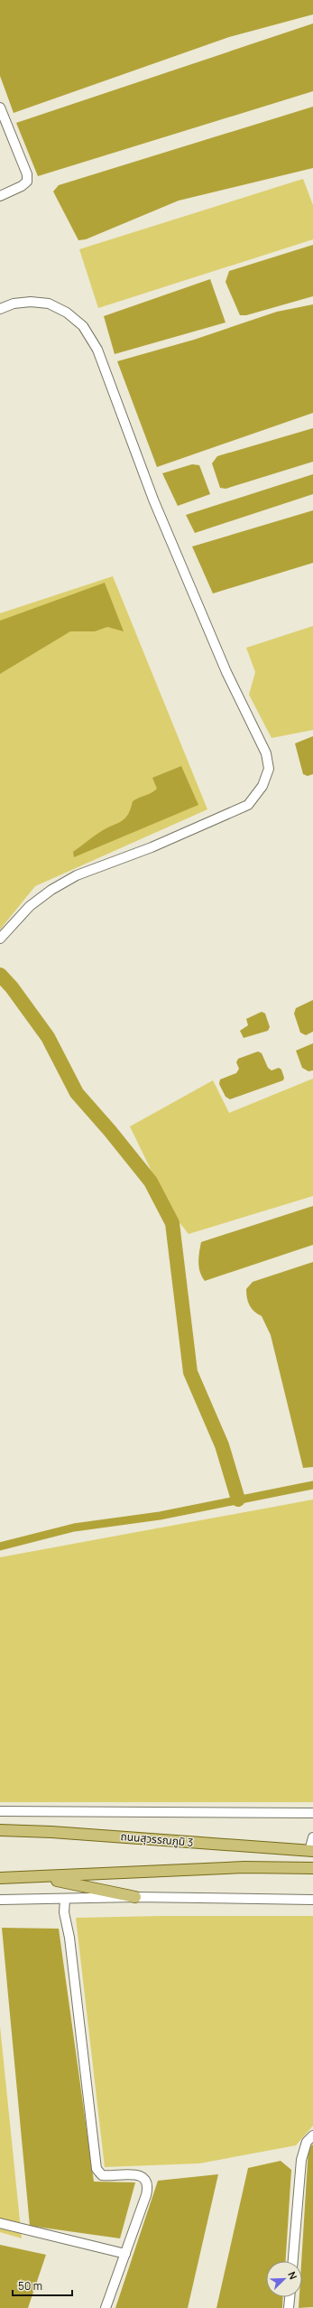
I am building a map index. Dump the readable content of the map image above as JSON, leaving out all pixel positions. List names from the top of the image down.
{
  "streets": {
    "main road": ["ถนนสุวรรณภูมิ 3"]
  },
  "scale_bar": "50 m",
  "north": "top right"
}
